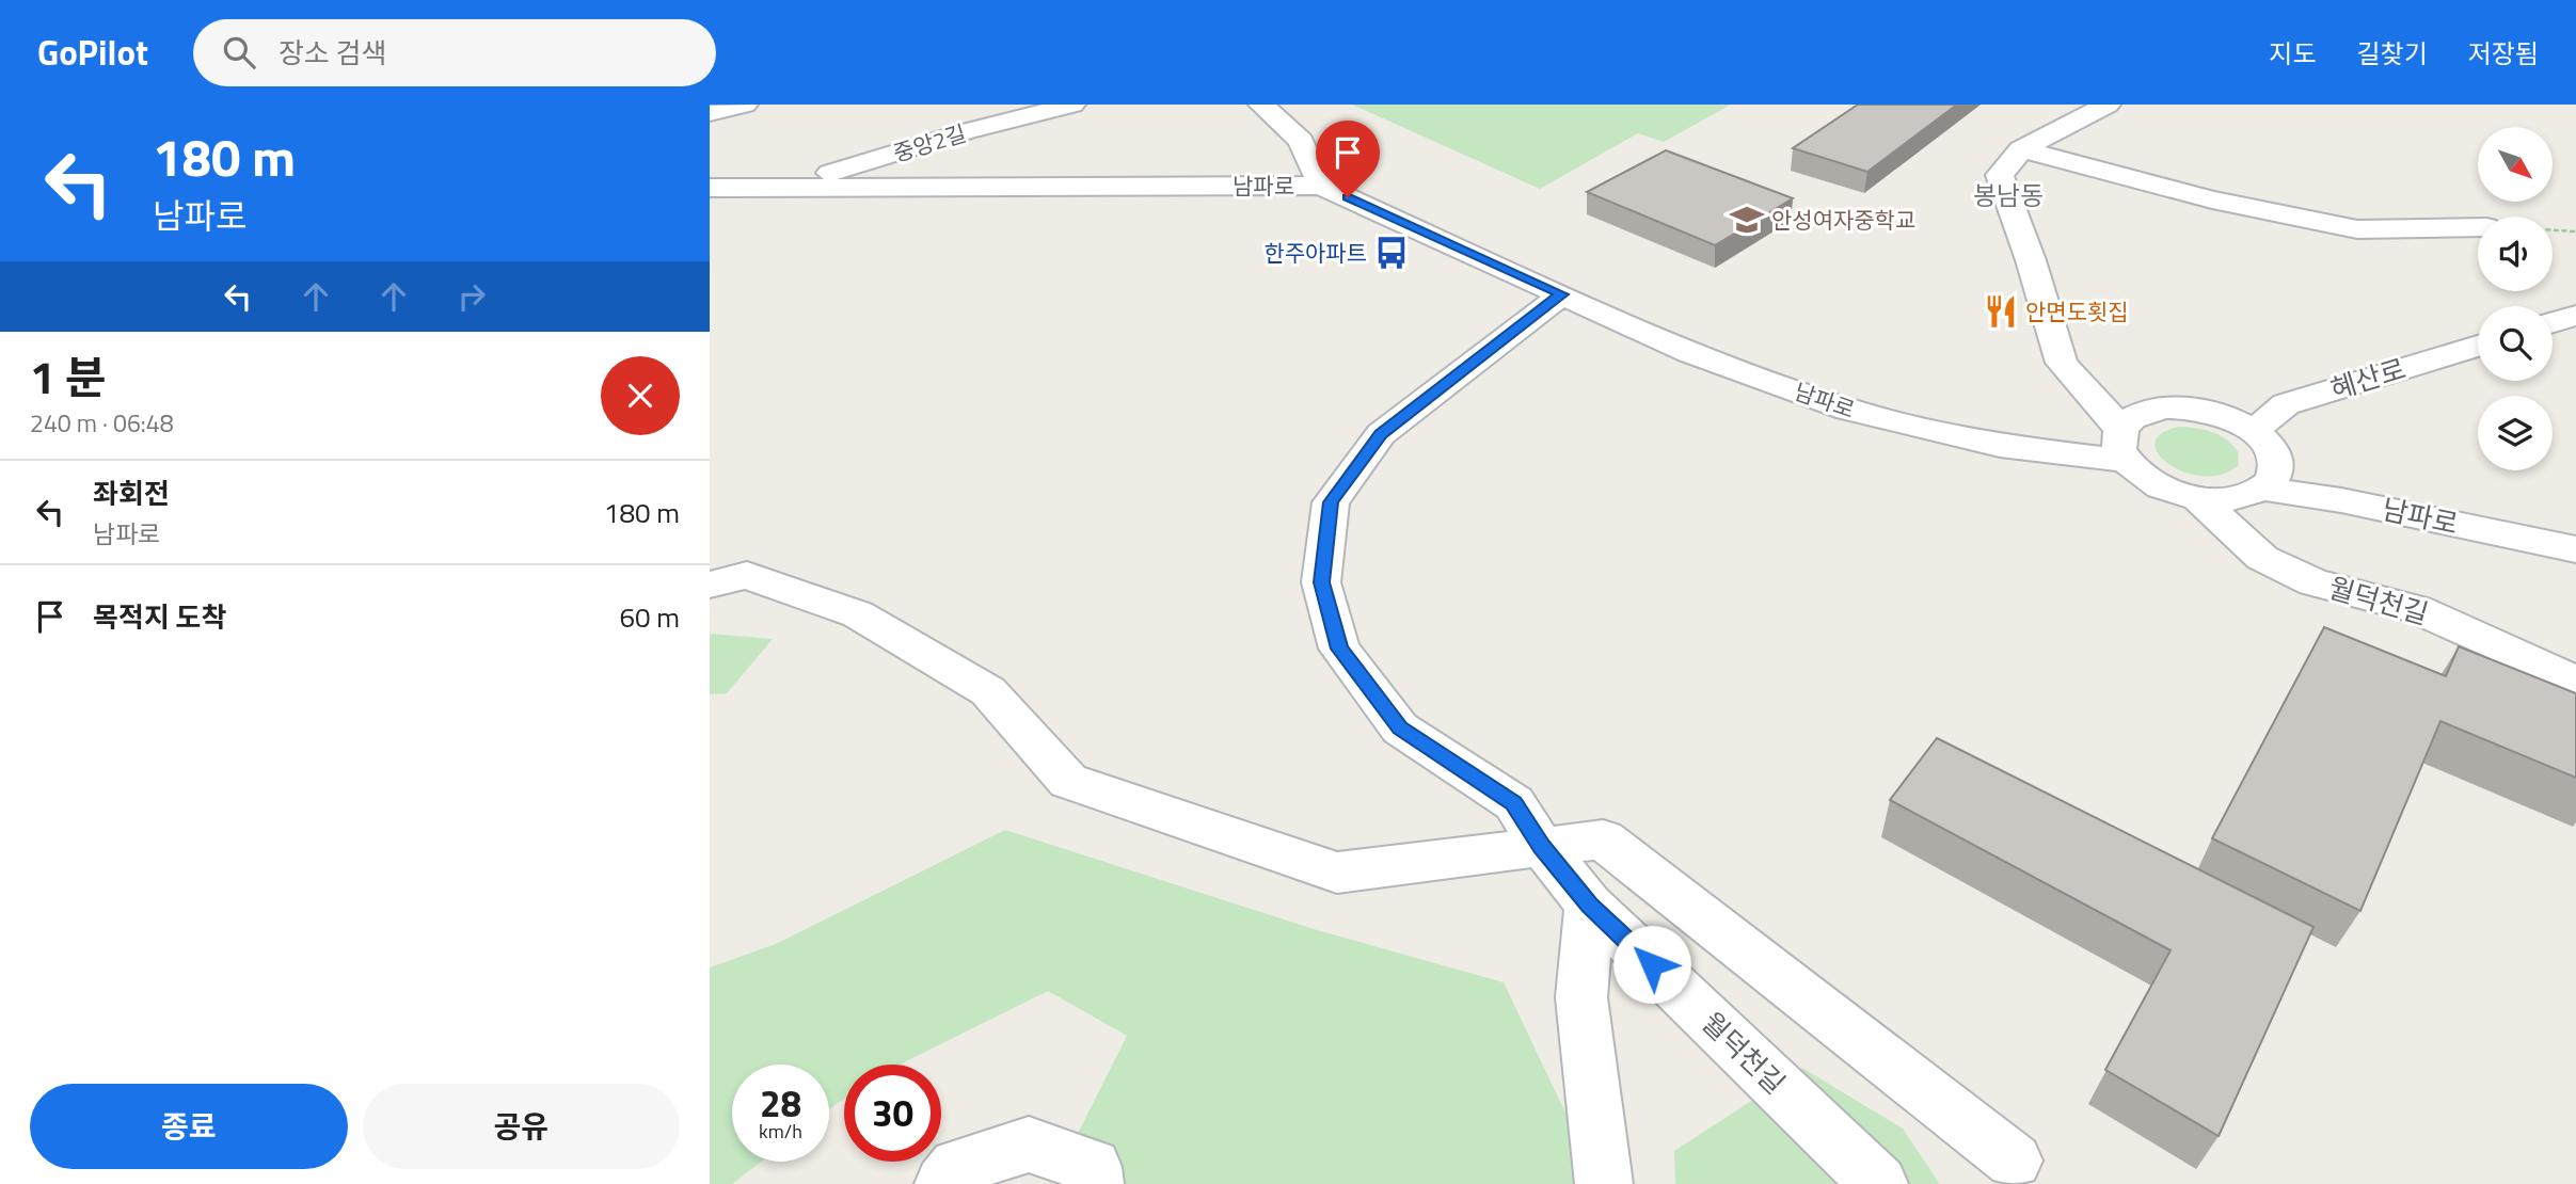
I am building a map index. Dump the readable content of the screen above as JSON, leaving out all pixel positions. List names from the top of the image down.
{
  "streets": {
    "street": [
      "중앙2길",
      "남파로",
      "혜산로",
      "월덕천길"
    ]
  },
  "crossings": [
    ["중앙2길", "남파로"],
    ["남파로", "월덕천길"]
  ],
  "districts": ["봉남동"],
  "places": {
    "school or university": ["안성여자중학교"],
    "bus stop": ["한주아파트"],
    "restaurant": ["안면도횟집"]
  },
  "north": "bottom right",
  "page": {
    "header": "GoPilot",
    "search": "장소 검색",
    "nav": ["지도", "길찾기", "저장됨"],
    "turn": ["180 m", "남파로"],
    "heading": ["1 분", "240 m · 06:48"],
    "list": [
      {
        "name": "좌회전",
        "note": "남파로",
        "value": "180 m"
      },
      {
        "name": "목적지 도착",
        "value": "60 m"
      }
    ],
    "speed": "28 km/h",
    "limit": "30",
    "buttons": ["종료", "공유"]
  }
}
